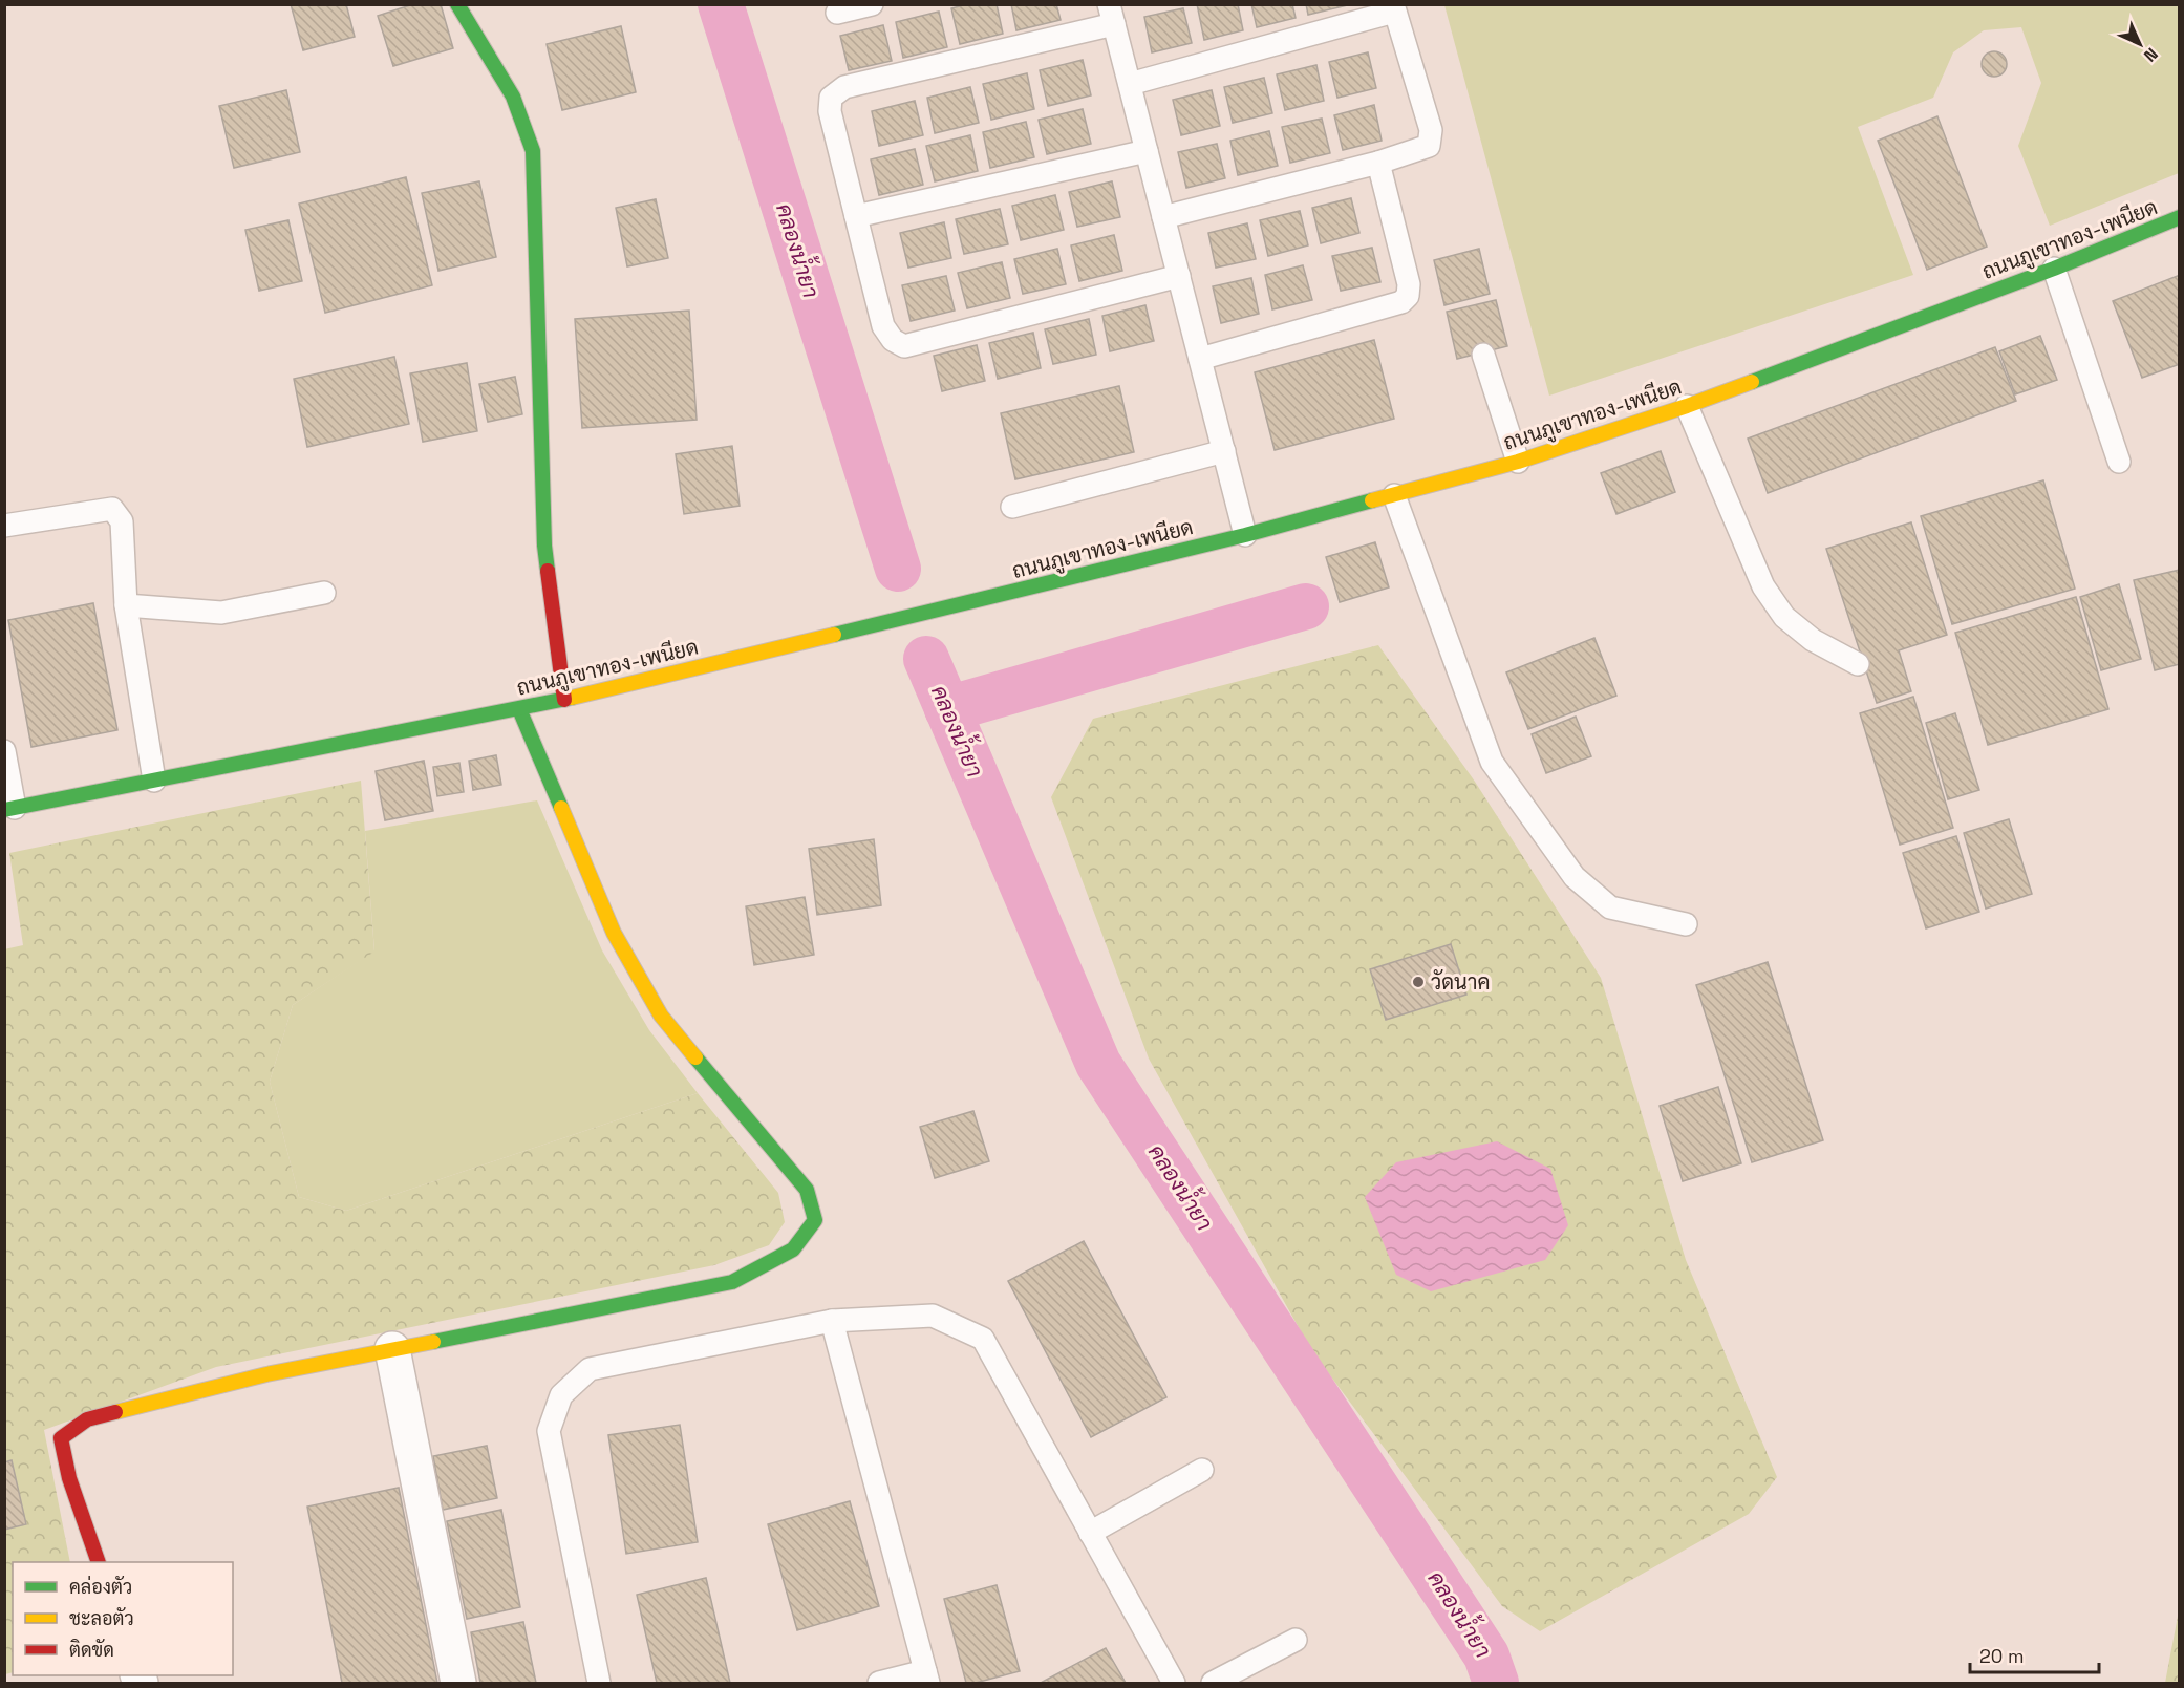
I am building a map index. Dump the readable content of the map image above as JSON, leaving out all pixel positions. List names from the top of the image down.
{
  "streets": {
    "main road": ["ถนนภูเขาทอง-เพนียด"]
  },
  "water": ["คลองน้ำยา"],
  "places": ["วัดนาค"],
  "legend": ["คล่องตัว", "ชะลอตัว", "ติดขัด"],
  "scale_bar": "20 m",
  "north": "bottom right"
}
